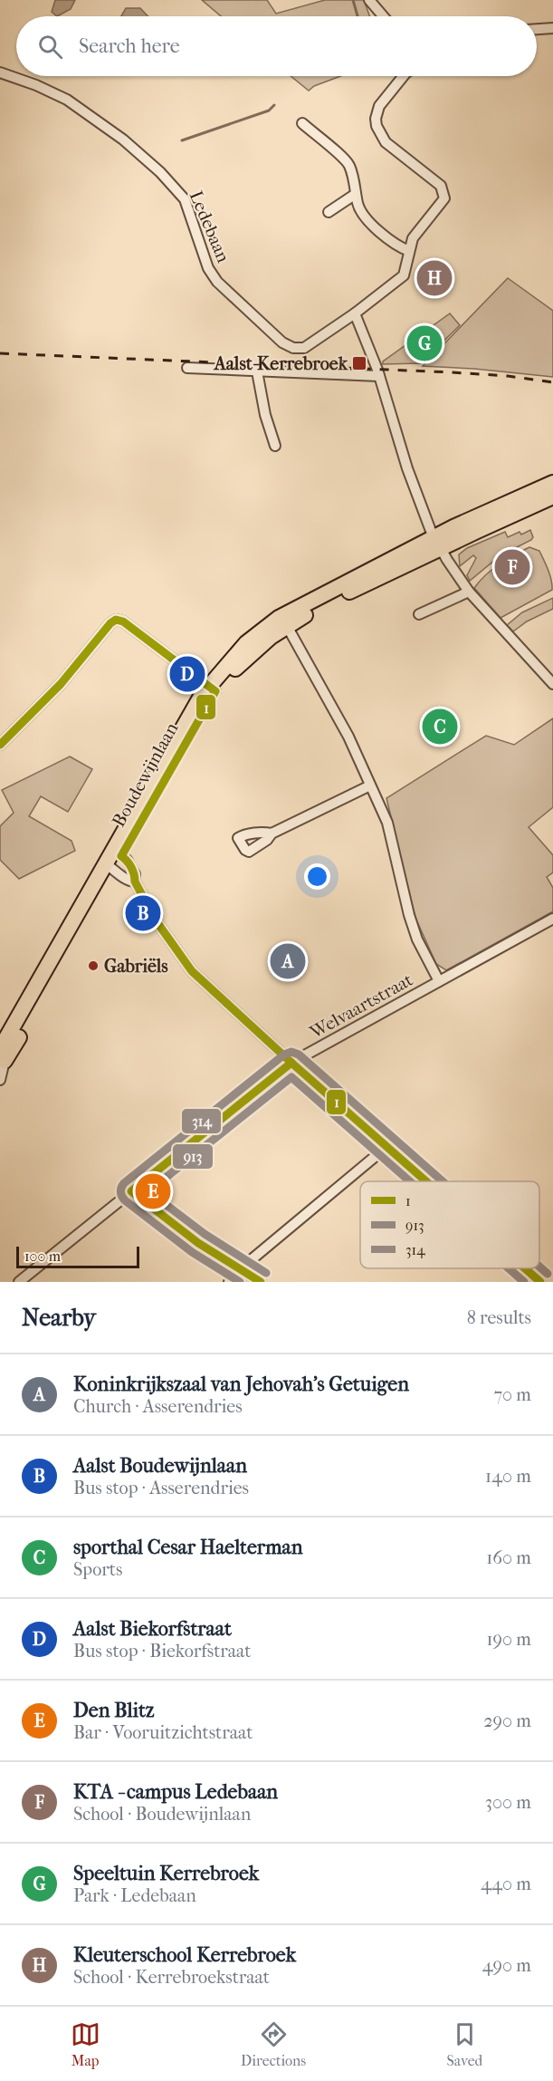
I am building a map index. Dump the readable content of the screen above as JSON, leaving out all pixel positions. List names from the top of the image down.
{
  "streets": {
    "main road": ["Boudewijnlaan"],
    "street": ["Ledebaan", "Welvaartstraat"]
  },
  "places": {
    "transit": ["Aalst-Kerrebroek"],
    "other": ["Gabriëls"]
  },
  "lines": ["transit line 1", "transit line 314", "transit line 913"],
  "legend": ["1", "913", "314"],
  "scale_bar": "100 m",
  "page": {
    "search": "Search here",
    "pins": [
      "H",
      "G",
      "F",
      "D",
      "C",
      "B",
      "A",
      "E"
    ],
    "scale": "100 m",
    "heading": ["Nearby", "8 results"],
    "list": [
      {
        "mark": "A",
        "name": "Koninkrijkszaal van Jehovah's Getuigen",
        "note": "Church · Asserendries",
        "value": "70 m"
      },
      {
        "mark": "B",
        "name": "Aalst Boudewijnlaan",
        "note": "Bus stop · Asserendries",
        "value": "140 m"
      },
      {
        "mark": "C",
        "name": "sporthal Cesar Haelterman",
        "note": "Sports",
        "value": "160 m"
      },
      {
        "mark": "D",
        "name": "Aalst Biekorfstraat",
        "note": "Bus stop · Biekorfstraat",
        "value": "190 m"
      },
      {
        "mark": "E",
        "name": "Den Blitz",
        "note": "Bar · Vooruitzichtstraat",
        "value": "290 m"
      },
      {
        "mark": "F",
        "name": "KTA - campus Ledebaan",
        "note": "School · Boudewijnlaan",
        "value": "300 m"
      },
      {
        "mark": "G",
        "name": "Speeltuin Kerrebroek",
        "note": "Park · Ledebaan",
        "value": "440 m"
      },
      {
        "mark": "H",
        "name": "Kleuterschool Kerrebroek",
        "note": "School · Kerrebroekstraat",
        "value": "490 m"
      }
    ],
    "nav": ["Map", "Directions", "Saved"]
  }
}
